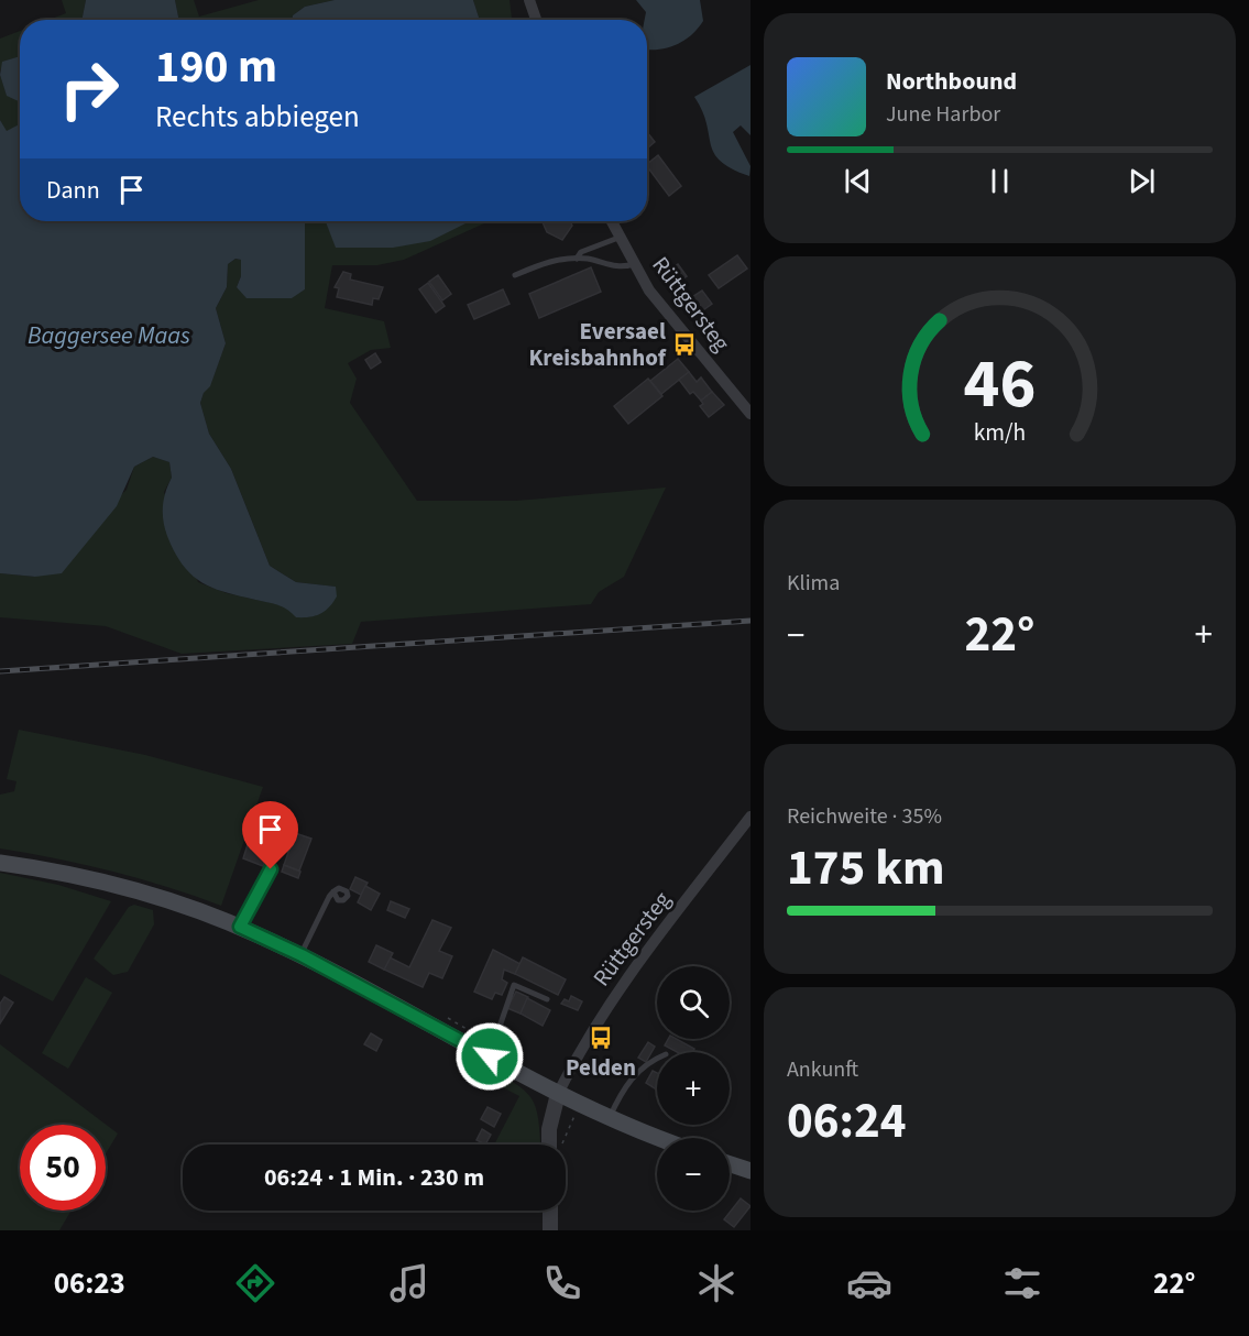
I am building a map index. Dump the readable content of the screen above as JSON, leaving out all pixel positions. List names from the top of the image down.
{
  "streets": {
    "street": ["Rüttgersteg"]
  },
  "water": ["Baggersee Maas"],
  "places": {
    "bus stop": ["Eversael Kreisbahnhof", "Pelden"]
  },
  "page": {
    "turn": ["190 m", "Rechts abbiegen"],
    "song": ["Northbound", "June Harbor"],
    "then": "Dann",
    "tile": [
      "Klima",
      ["Reichweite · 35%", "175 km"],
      ["Ankunft", "06:24"]
    ],
    "heat": ["−", "22°", "+"],
    "map_buttons": ["+", "−"],
    "limit": "50",
    "trip": "06:24 · 1 Min. · 230 m",
    "tabs": ["06:23", "22°"],
    "gauge": ["46", "km/h"]
  }
}
